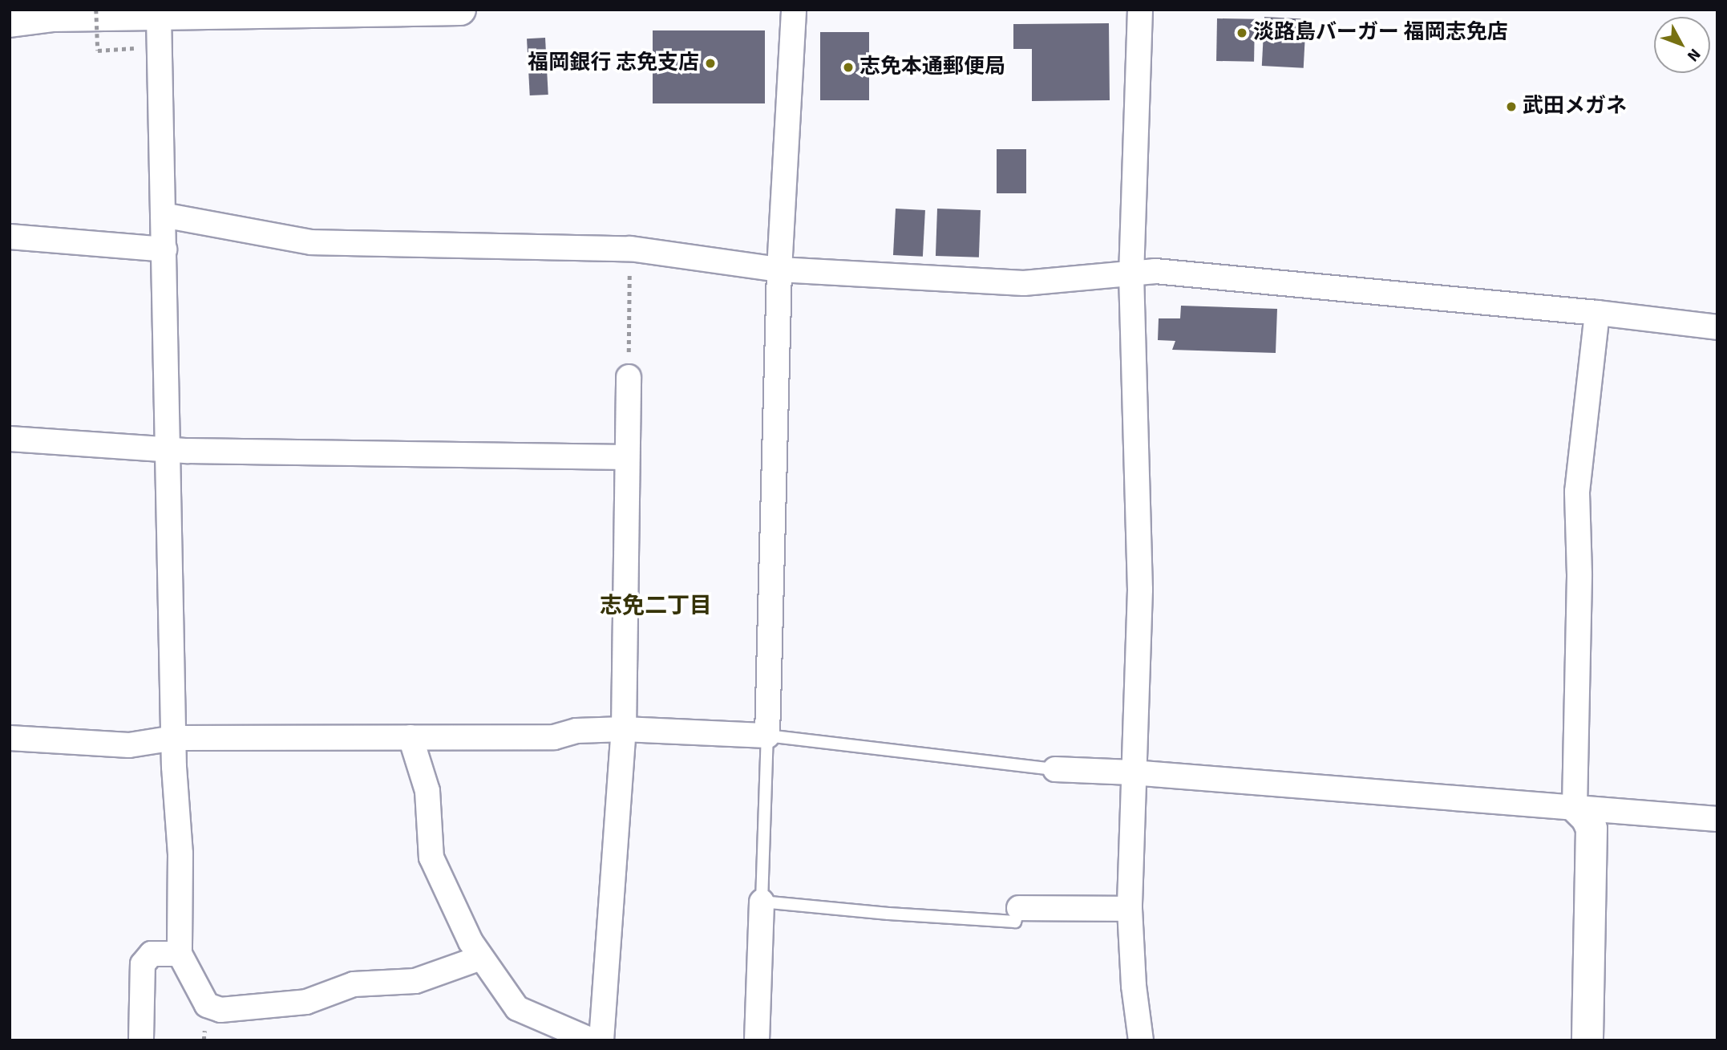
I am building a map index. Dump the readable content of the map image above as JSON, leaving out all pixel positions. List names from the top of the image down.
{
  "districts": ["志免二丁目"],
  "places": [
    "淡路島バーガー 福岡志免店",
    "福岡銀行 志免支店",
    "志免本通郵便局",
    "武田メガネ"
  ],
  "north": "bottom right"
}
